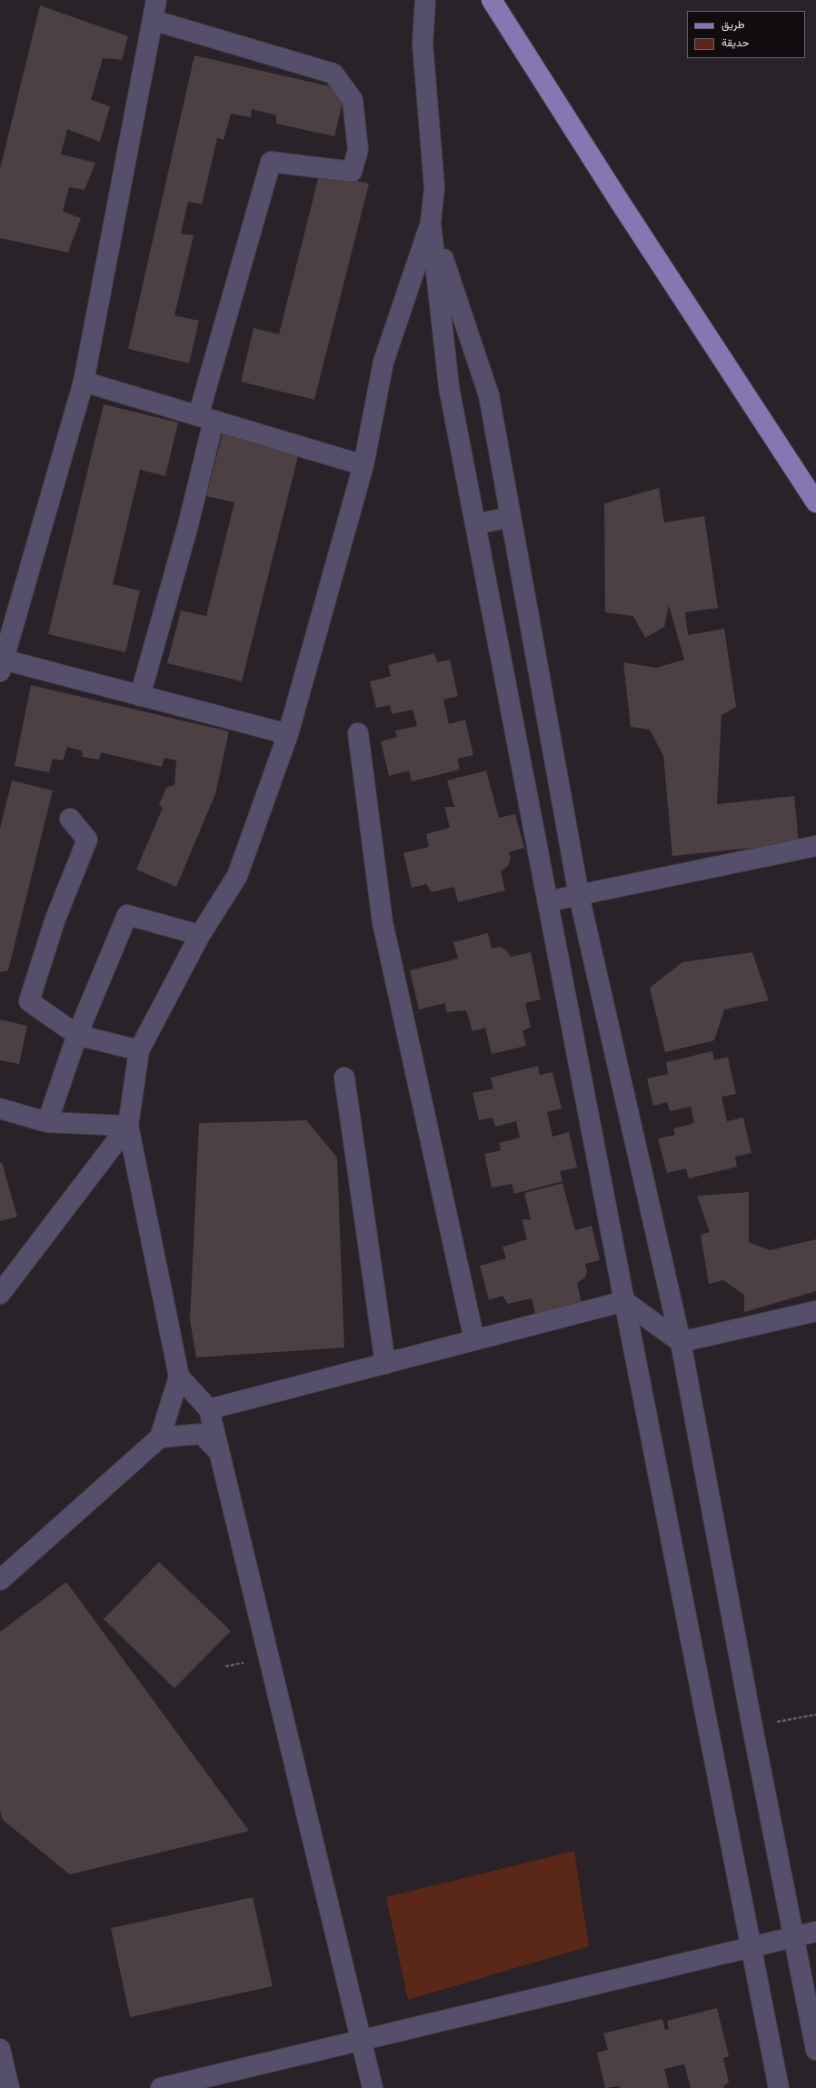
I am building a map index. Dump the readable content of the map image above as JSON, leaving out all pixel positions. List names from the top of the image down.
{
  "legend": ["طريق", "حديقة"]
}
